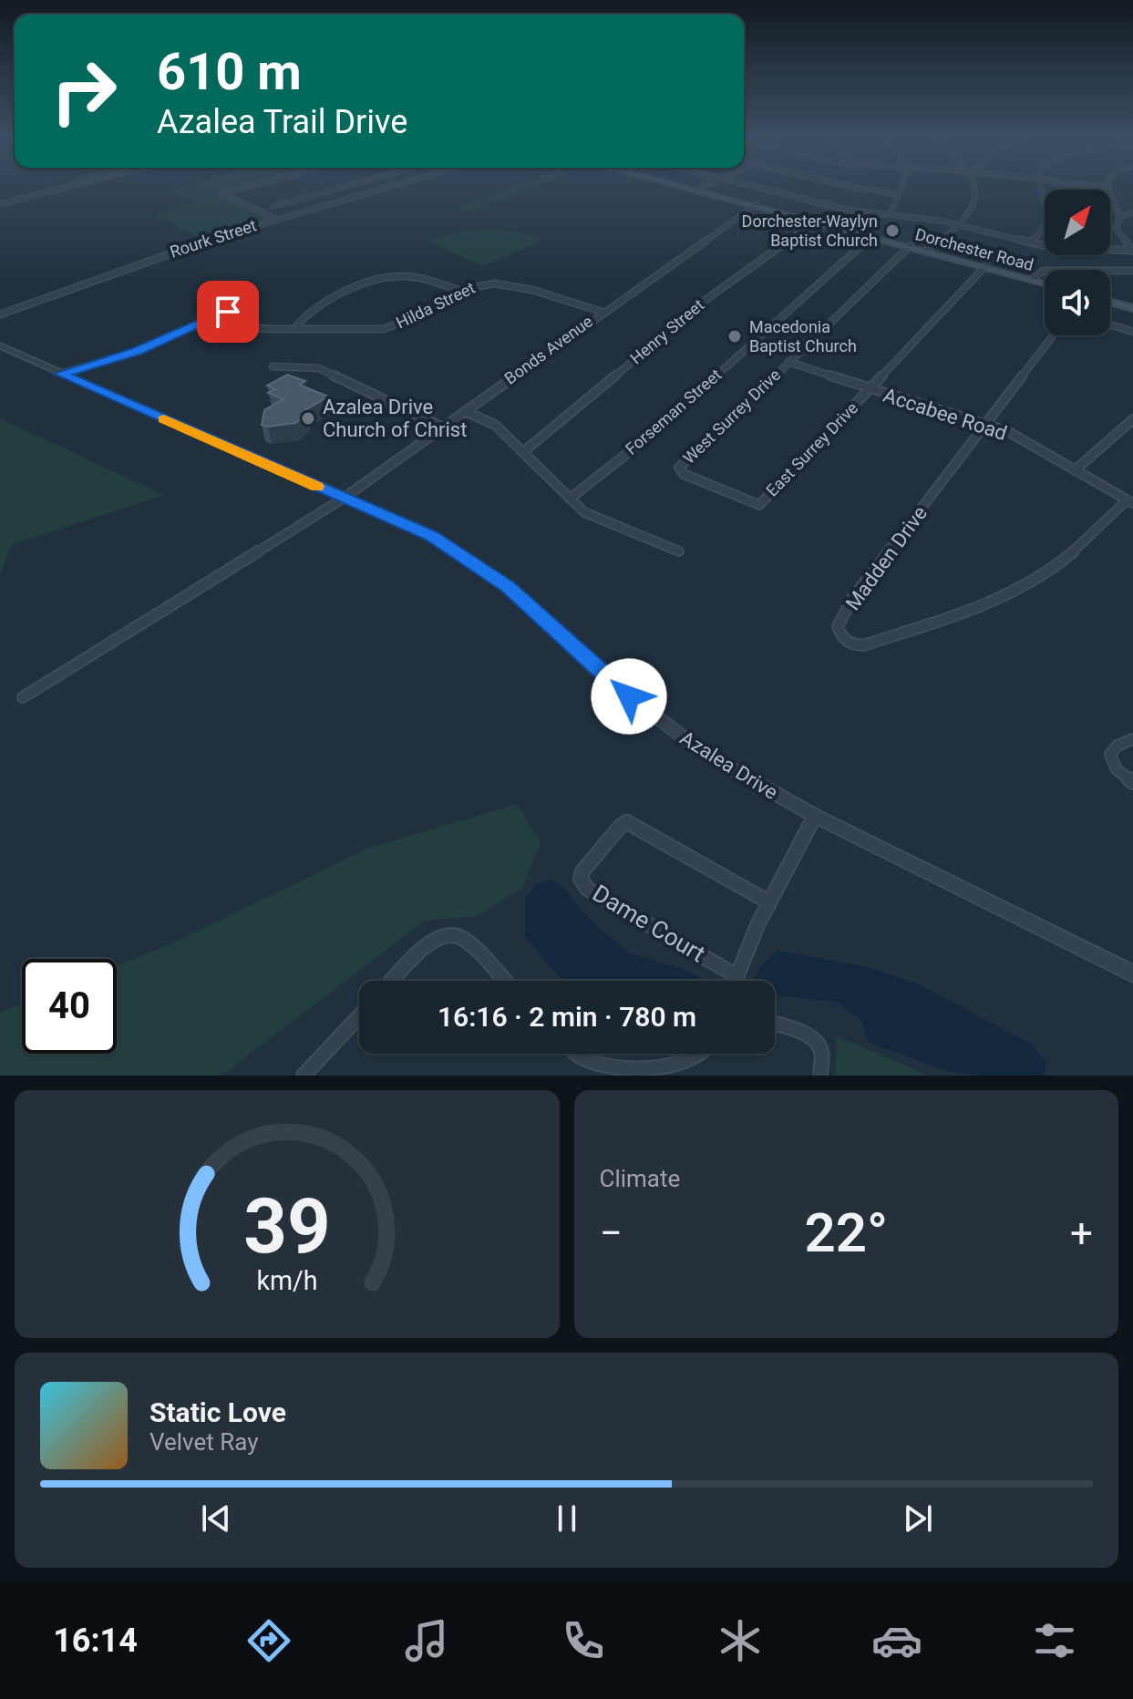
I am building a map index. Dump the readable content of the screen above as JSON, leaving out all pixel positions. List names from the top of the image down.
{
  "streets": {
    "main road": ["Dorchester Road"],
    "street": [
      "Rourk Street",
      "Hilda Street",
      "Henry Street",
      "Bonds Avenue",
      "Forseman Street",
      "Accabee Road",
      "West Surrey Drive",
      "East Surrey Drive",
      "Madden Drive",
      "Azalea Drive",
      "Dame Court"
    ]
  },
  "crossings": [
    ["Dorchester Road", "Henry Street"],
    ["Dorchester Road", "Bonds Avenue"],
    ["Dorchester Road", "Forseman Street"],
    ["Dorchester Road", "West Surrey Drive"],
    ["Dorchester Road", "East Surrey Drive"],
    ["Hilda Street", "Bonds Avenue"],
    ["Bonds Avenue", "Azalea Drive"],
    ["Accabee Road", "West Surrey Drive"],
    ["Accabee Road", "East Surrey Drive"],
    ["Accabee Road", "Madden Drive"],
    ["West Surrey Drive", "East Surrey Drive"]
  ],
  "places": ["Dorchester-Waylyn Baptist Church", "Macedonia Baptist Church", "Azalea Drive Church of Christ"],
  "north": "top right",
  "page": {
    "turn": ["610 m", "Azalea Trail Drive"],
    "limit": "40",
    "trip": "16:16 · 2 min · 780 m",
    "tile": "Climate",
    "heat": ["−", "22°", "+"],
    "song": ["Static Love", "Velvet Ray"],
    "tabs": "16:14",
    "gauge": ["39", "km/h"]
  }
}
